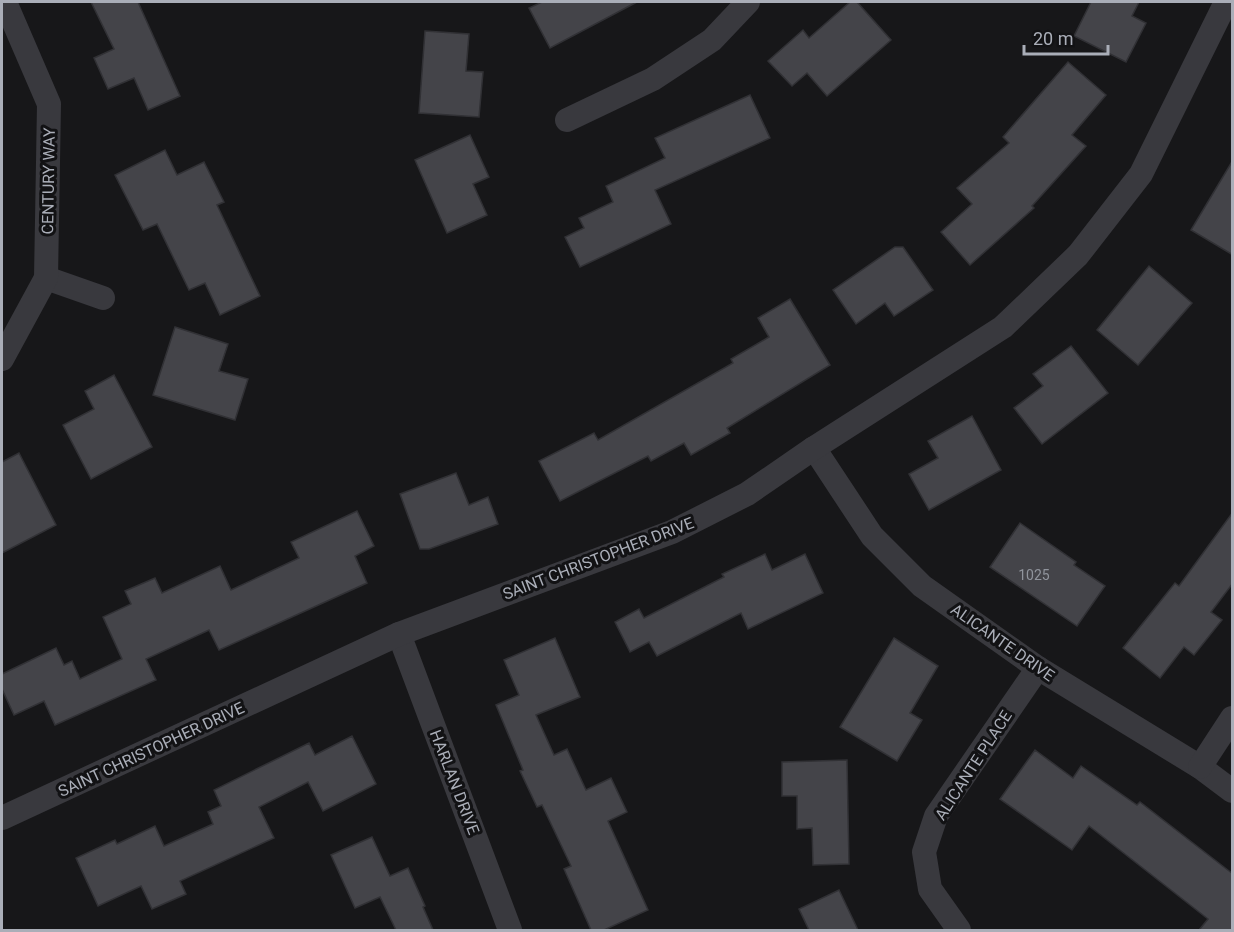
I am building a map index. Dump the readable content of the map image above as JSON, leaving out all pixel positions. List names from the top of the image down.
{
  "streets": {
    "street": [
      "CENTURY WAY",
      "SAINT CHRISTOPHER DRIVE",
      "ALICANTE DRIVE",
      "ALICANTE PLACE",
      "HARLAN DRIVE"
    ]
  },
  "crossings": [
    ["SAINT CHRISTOPHER DRIVE", "ALICANTE DRIVE"],
    ["SAINT CHRISTOPHER DRIVE", "HARLAN DRIVE"],
    ["ALICANTE DRIVE", "ALICANTE PLACE"]
  ],
  "house_numbers": ["1025"],
  "scale_bar": "20 m"
}
